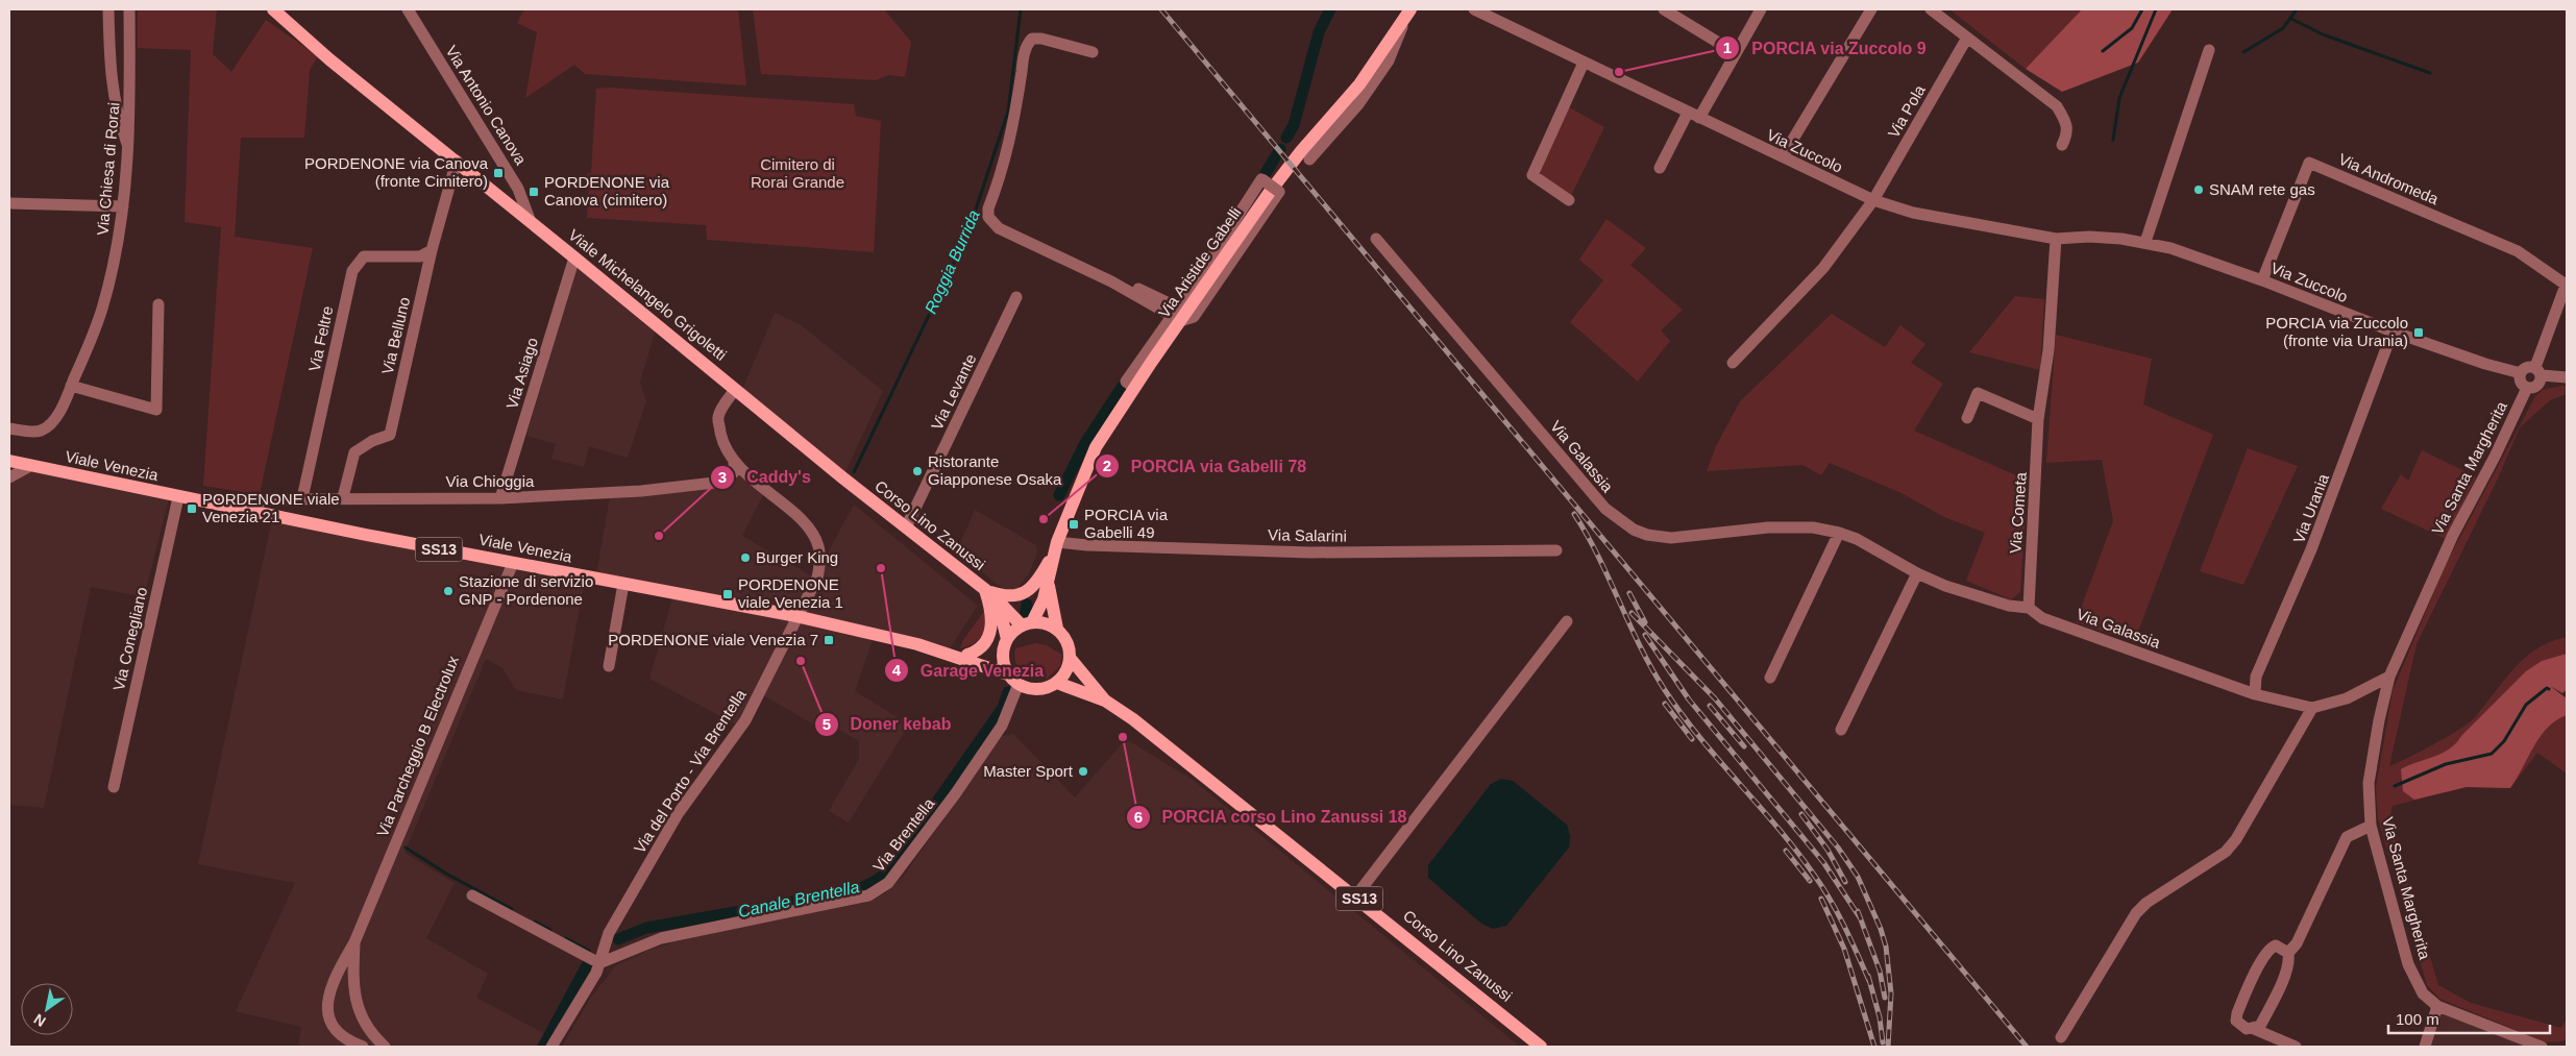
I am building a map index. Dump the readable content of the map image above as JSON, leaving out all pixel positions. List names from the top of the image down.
{
  "streets": {
    "main road": [
      "Via Aristide Gabelli",
      "Viale Michelangelo Grigoletti",
      "Viale Venezia",
      "Corso Lino Zanussi",
      "SS13"
    ],
    "street": [
      "Via Antonio Canova",
      "Via Pola",
      "Via Zuccolo",
      "Via Chiesa di Rorai",
      "Via Andromeda",
      "Via Belluno",
      "Via Feltre",
      "Via Asiago",
      "Via Levante",
      "Via Galassia",
      "Via Santa Margherita",
      "Via Chioggia",
      "Via Urania",
      "Via Cometa",
      "Via Salarini",
      "Via Conegliano",
      "Via Parcheggio B Electrolux",
      "Via del Porto - Via Brentella",
      "Via Brentella"
    ]
  },
  "crossings": [
    ["Via Antonio Canova", "Viale Michelangelo Grigoletti"],
    ["Via Pola", "Via Zuccolo"],
    ["Via Zuccolo", "Via Andromeda"],
    ["Via Zuccolo", "Via Santa Margherita"],
    ["Via Zuccolo", "Via Urania"],
    ["Via Zuccolo", "Via Cometa"],
    ["Via Aristide Gabelli", "Corso Lino Zanussi"],
    ["Via Aristide Gabelli", "Via Salarini"],
    ["Via Aristide Gabelli", "Via Brentella"],
    ["Viale Michelangelo Grigoletti", "Via Belluno"],
    ["Viale Michelangelo Grigoletti", "Via Asiago"],
    ["Viale Michelangelo Grigoletti", "Corso Lino Zanussi"],
    ["Via Belluno", "Via Feltre"],
    ["Via Belluno", "Via Chioggia"],
    ["Via Feltre", "Via Chioggia"],
    ["Via Asiago", "Via Chioggia"],
    ["Via Levante", "Corso Lino Zanussi"],
    ["Via Galassia", "Via Urania"],
    ["Via Galassia", "Via Cometa"],
    ["Viale Venezia", "Via Chioggia"],
    ["Viale Venezia", "SS13"],
    ["Viale Venezia", "Via Conegliano"],
    ["Viale Venezia", "Via Parcheggio B Electrolux"],
    ["Viale Venezia", "Via del Porto - Via Brentella"],
    ["Corso Lino Zanussi", "Via Brentella"],
    ["SS13", "Via del Porto - Via Brentella"],
    ["Via del Porto - Via Brentella", "Via Brentella"]
  ],
  "water": ["Roggia Burrida", "Canale Brentella"],
  "parks": ["Cimitero di Rorai Grande"],
  "places": {
    "other": [
      "PORCIA via Zuccolo 9",
      "SNAM rete gas",
      "Ristorante Giapponese Osaka",
      "PORCIA via Gabelli 78",
      "Caddy's",
      "Burger King",
      "Garage Venezia",
      "Stazione di servizio GNP - Pordenone",
      "Doner kebab",
      "PORCIA corso Lino Zanussi 18",
      "Master Sport"
    ],
    "transit": [
      "PORDENONE via Canova (fronte Cimitero)",
      "PORDENONE via Canova (cimitero)",
      "PORCIA via Zuccolo (fronte via Urania)",
      "PORDENONE viale Venezia 21",
      "PORCIA via Gabelli 49",
      "PORDENONE viale Venezia 1",
      "PORDENONE viale Venezia 7"
    ]
  },
  "scale_bar": "100 m",
  "north": "bottom left"
}
